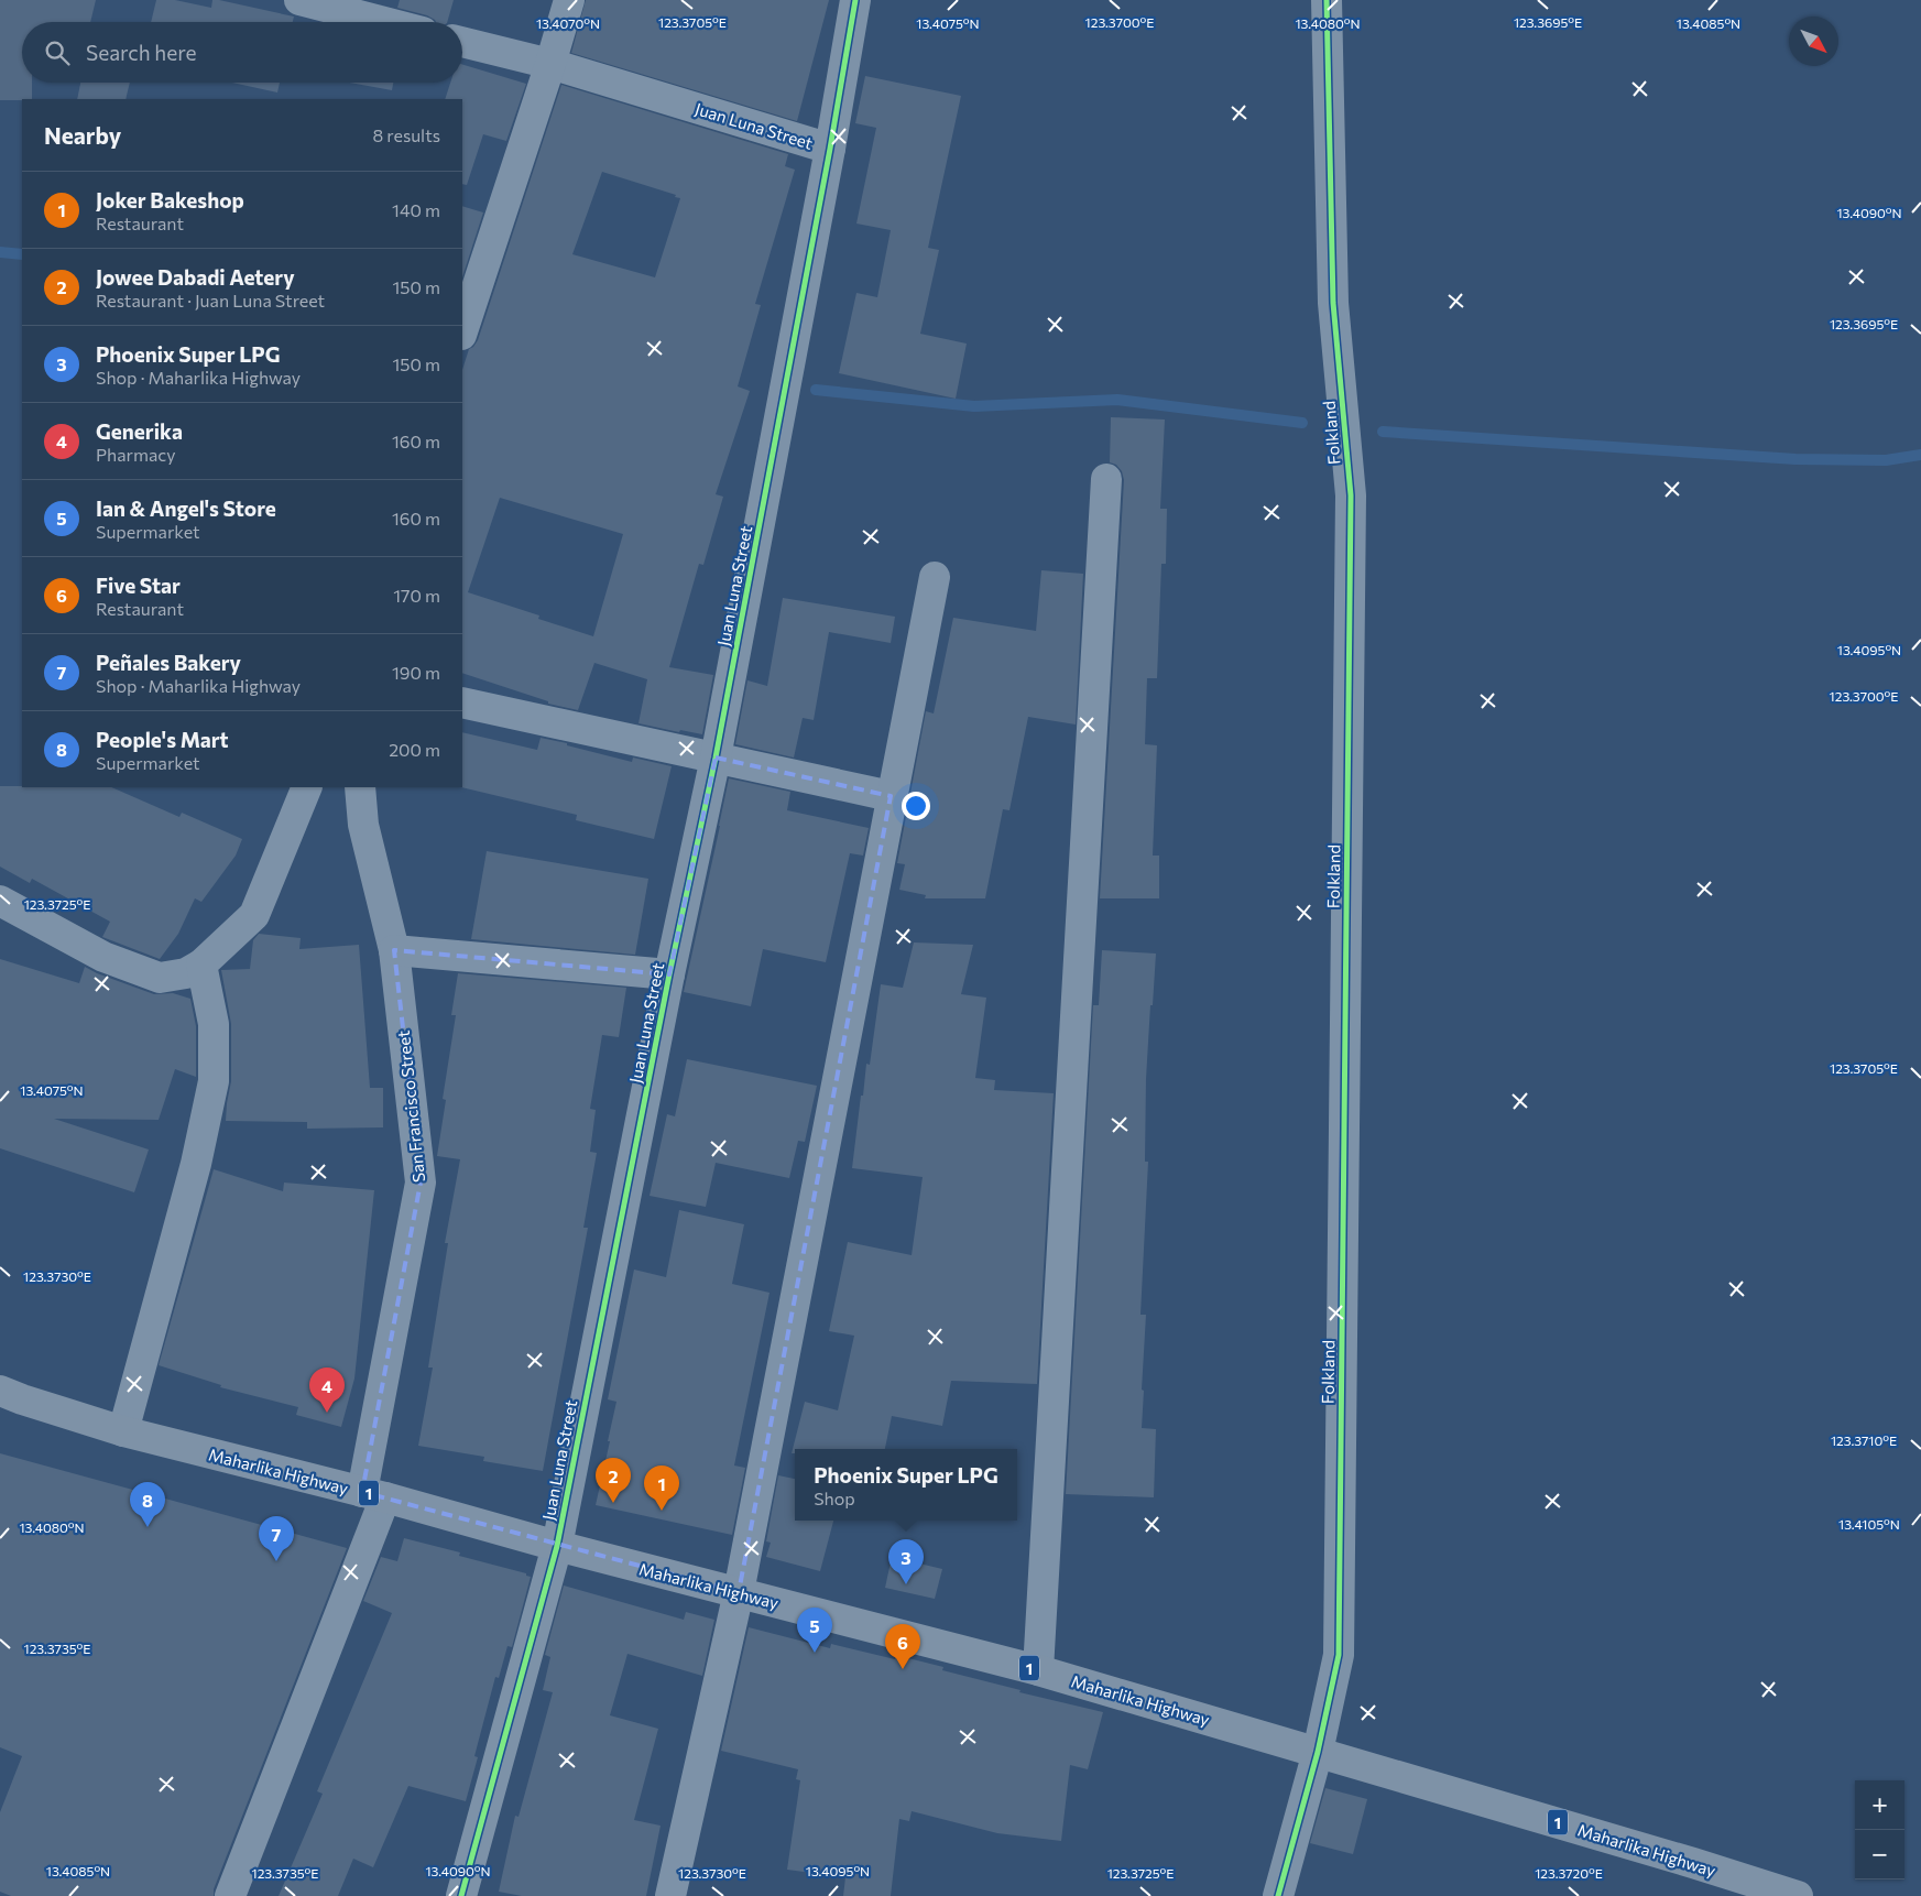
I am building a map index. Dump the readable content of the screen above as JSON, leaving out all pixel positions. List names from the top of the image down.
{
  "streets": {
    "highway": ["Maharlika Highway", "1"],
    "street": ["Juan Luna Street", "Folkland", "San Francisco Street"]
  },
  "crossings": [
    ["Juan Luna Street", "Maharlika Highway"],
    ["Folkland", "Maharlika Highway"],
    ["San Francisco Street", "Maharlika Highway"]
  ],
  "north": "bottom right",
  "page": {
    "search": "Search here",
    "heading": ["Nearby", "8 results"],
    "list": [
      {
        "mark": "1",
        "name": "Joker Bakeshop",
        "note": "Restaurant",
        "value": "140 m"
      },
      {
        "mark": "2",
        "name": "Jowee Dabadi Aetery",
        "note": "Restaurant · Juan Luna Street",
        "value": "150 m"
      },
      {
        "mark": "3",
        "name": "Phoenix Super LPG",
        "note": "Shop · Maharlika Highway",
        "value": "150 m"
      },
      {
        "mark": "4",
        "name": "Generika",
        "note": "Pharmacy",
        "value": "160 m"
      },
      {
        "mark": "5",
        "name": "Ian & Angel's Store",
        "note": "Supermarket",
        "value": "160 m"
      },
      {
        "mark": "6",
        "name": "Five Star",
        "note": "Restaurant",
        "value": "170 m"
      },
      {
        "mark": "7",
        "name": "Peñales Bakery",
        "note": "Shop · Maharlika Highway",
        "value": "190 m"
      },
      {
        "mark": "8",
        "name": "People's Mart",
        "note": "Supermarket",
        "value": "200 m"
      }
    ],
    "pins": [
      "4",
      "2",
      "1",
      "8",
      "7",
      "3",
      "5",
      "6"
    ],
    "popup": ["Phoenix Super LPG", "Shop"],
    "map_buttons": ["+", "−"]
  },
  "coordinates": [
    "123.3705°E",
    "123.3700°E",
    "123.3695°E",
    "13.4070°N",
    "13.4075°N",
    "13.4080°N",
    "13.4085°N",
    "13.4090°N",
    "13.4095°N",
    "123.3725°E",
    "123.3730°E",
    "123.3710°E",
    "13.4105°N",
    "123.3735°E",
    "123.3720°E"
  ]
}
